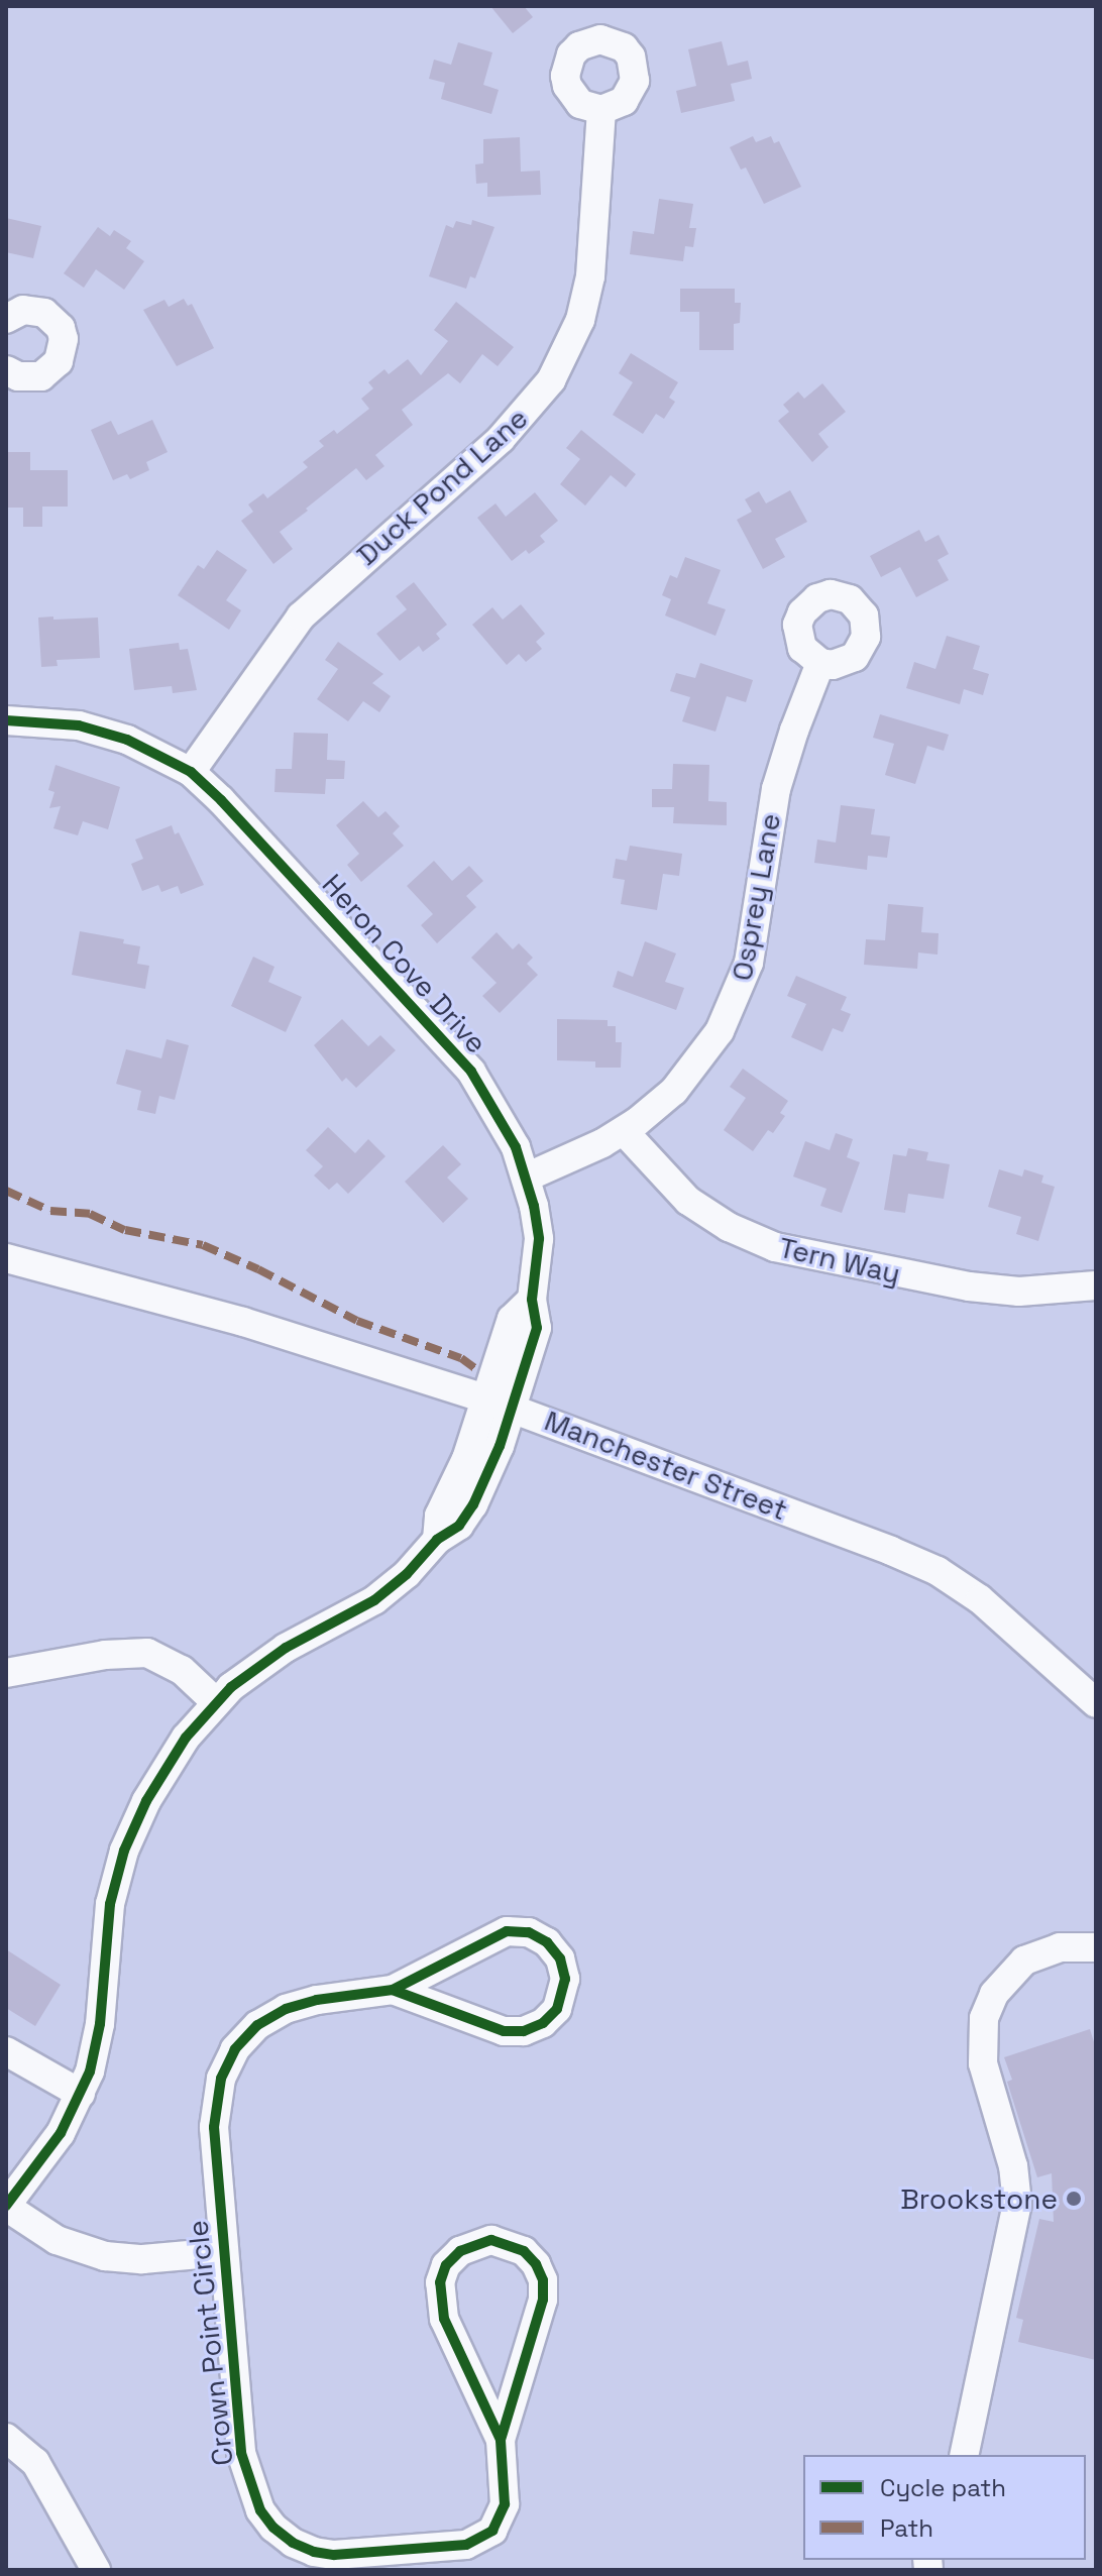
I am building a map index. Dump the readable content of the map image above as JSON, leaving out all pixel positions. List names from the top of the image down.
{
  "streets": {
    "street": [
      "Duck Pond Lane",
      "Osprey Lane",
      "Heron Cove Drive",
      "Tern Way",
      "Manchester Street",
      "Crown Point Circle"
    ]
  },
  "crossings": [
    ["Duck Pond Lane", "Heron Cove Drive"],
    ["Osprey Lane", "Heron Cove Drive"],
    ["Osprey Lane", "Tern Way"],
    ["Heron Cove Drive", "Manchester Street"]
  ],
  "places": ["Brookstone"],
  "legend": ["Cycle path", "Path"]
}
